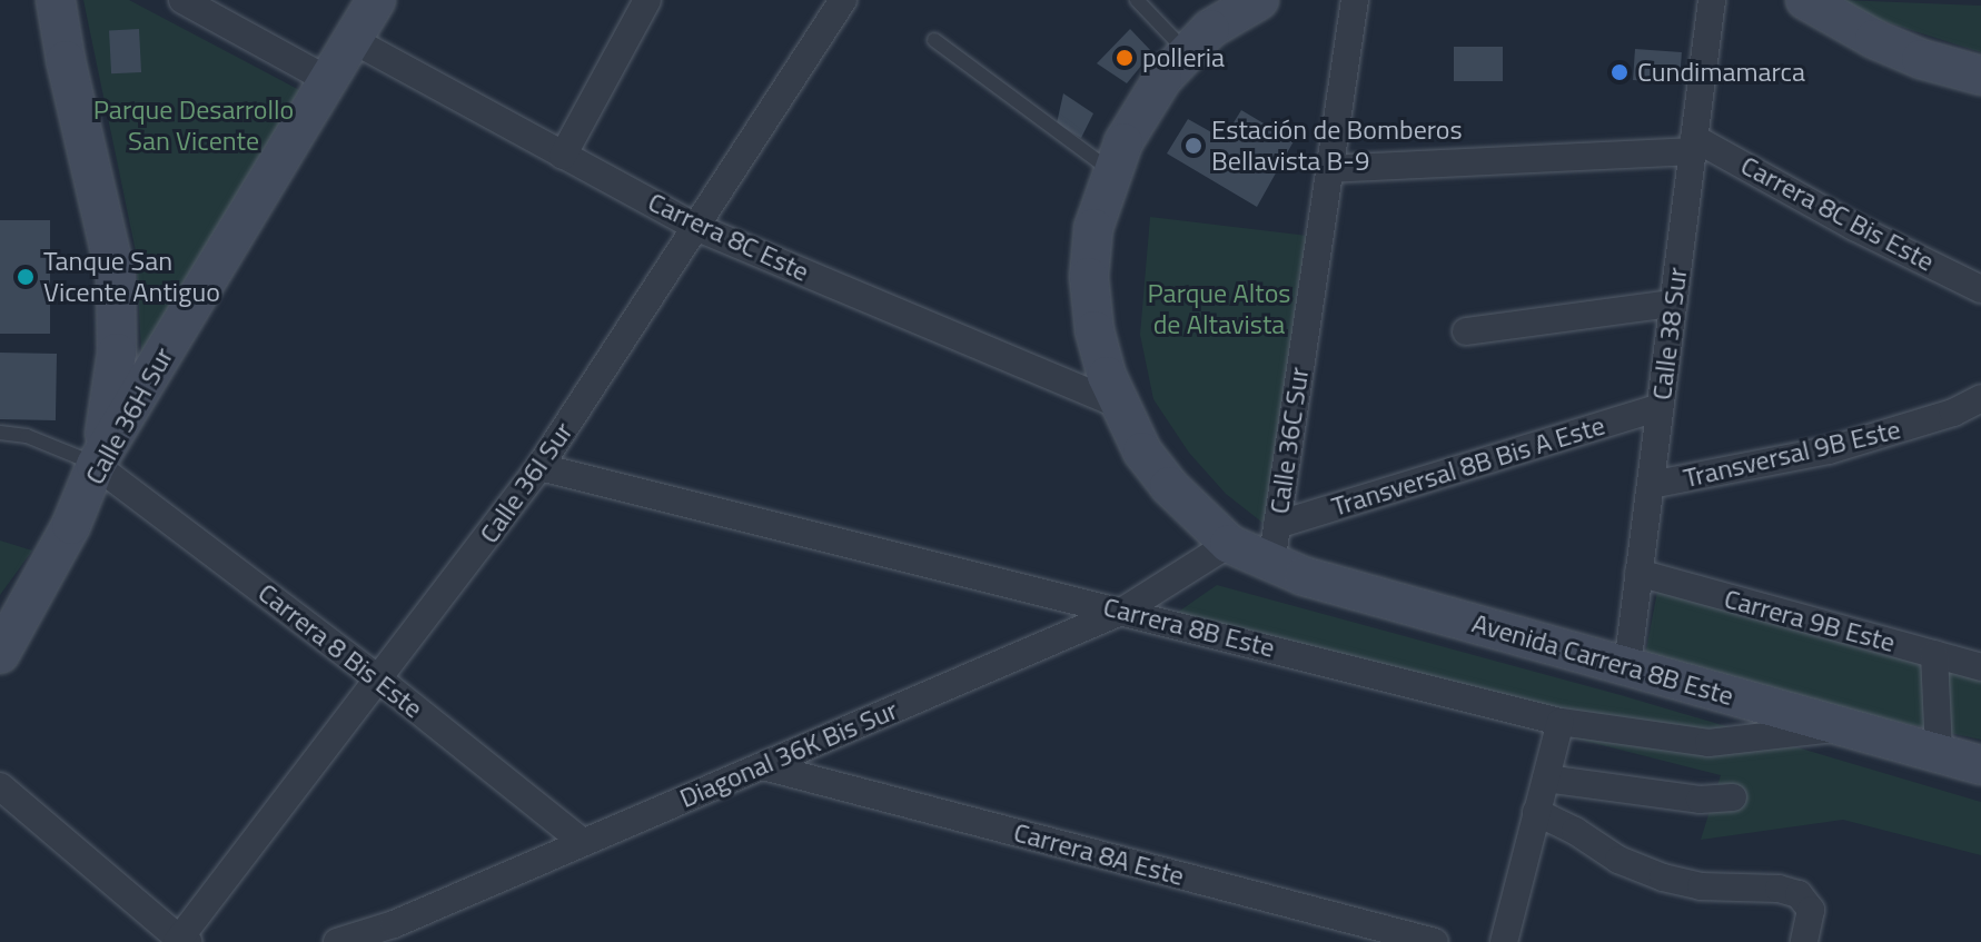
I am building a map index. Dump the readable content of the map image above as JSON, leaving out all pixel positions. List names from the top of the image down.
{
  "streets": {
    "main road": ["Calle 36H Sur", "Avenida Carrera 8B Este"],
    "street": [
      "Carrera 8C Bis Este",
      "Carrera 8C Este",
      "Calle 38 Sur",
      "Calle 36C Sur",
      "Transversal 9B Este",
      "Transversal 8B Bis A Este",
      "Calle 36I Sur",
      "Carrera 9B Este",
      "Carrera 8B Este",
      "Carrera 8 Bis Este",
      "Diagonal 36K Bis Sur",
      "Carrera 8A Este"
    ]
  },
  "crossings": [
    ["Carrera 8C Bis Este", "Calle 38 Sur"],
    ["Carrera 8C Este", "Calle 36H Sur"],
    ["Carrera 8C Este", "Calle 36I Sur"],
    ["Carrera 8C Este", "Avenida Carrera 8B Este"],
    ["Calle 38 Sur", "Transversal 9B Este"],
    ["Calle 38 Sur", "Transversal 8B Bis A Este"],
    ["Calle 38 Sur", "Carrera 9B Este"],
    ["Calle 38 Sur", "Avenida Carrera 8B Este"],
    ["Calle 36H Sur", "Carrera 8 Bis Este"],
    ["Calle 36C Sur", "Transversal 8B Bis A Este"],
    ["Calle 36C Sur", "Avenida Carrera 8B Este"],
    ["Calle 36I Sur", "Carrera 8B Este"],
    ["Calle 36I Sur", "Carrera 8 Bis Este"],
    ["Carrera 8B Este", "Avenida Carrera 8B Este"],
    ["Carrera 8B Este", "Diagonal 36K Bis Sur"],
    ["Carrera 8 Bis Este", "Diagonal 36K Bis Sur"],
    ["Avenida Carrera 8B Este", "Diagonal 36K Bis Sur"],
    ["Diagonal 36K Bis Sur", "Carrera 8A Este"]
  ],
  "parks": ["Parque Desarrollo San Vicente", "Parque Altos de Altavista"],
  "places": [
    "polleria",
    "Cundimamarca",
    "Estación de Bomberos Bellavista B-9",
    "Tanque San Vicente Antiguo"
  ]
}
